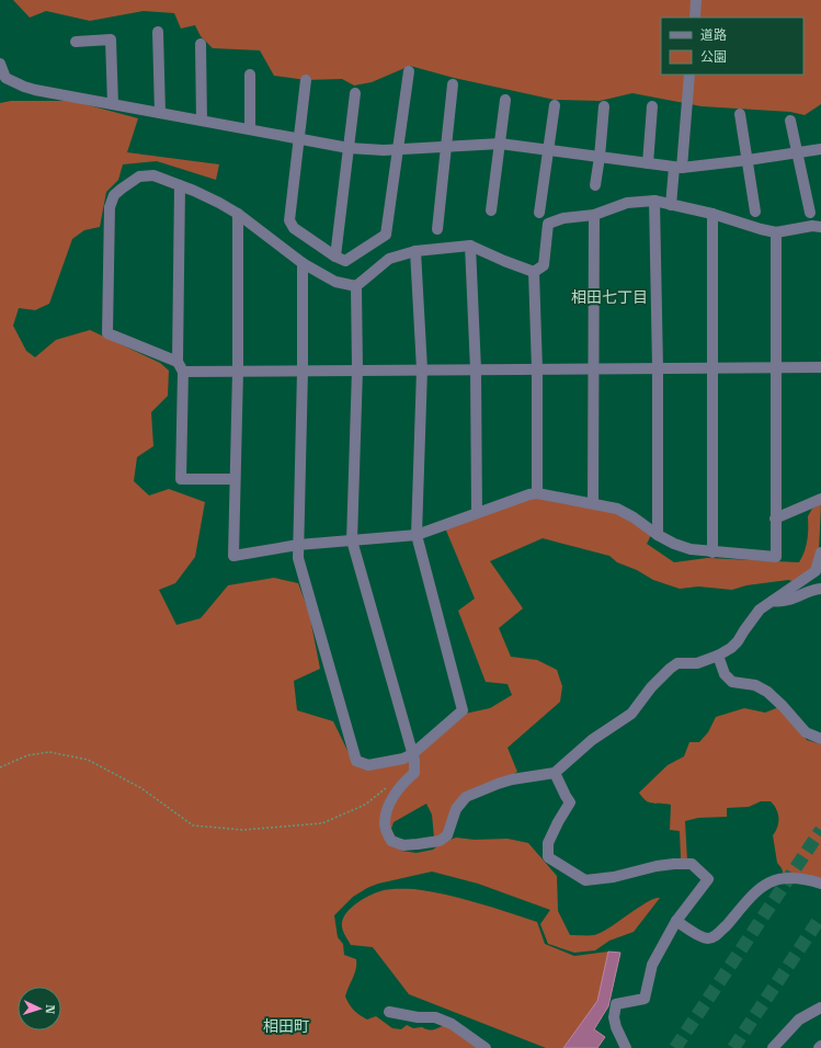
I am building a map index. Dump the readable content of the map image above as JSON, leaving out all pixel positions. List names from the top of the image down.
{
  "districts": ["相田七丁目", "相田町"],
  "legend": ["道路", "公園"],
  "north": "right"
}
